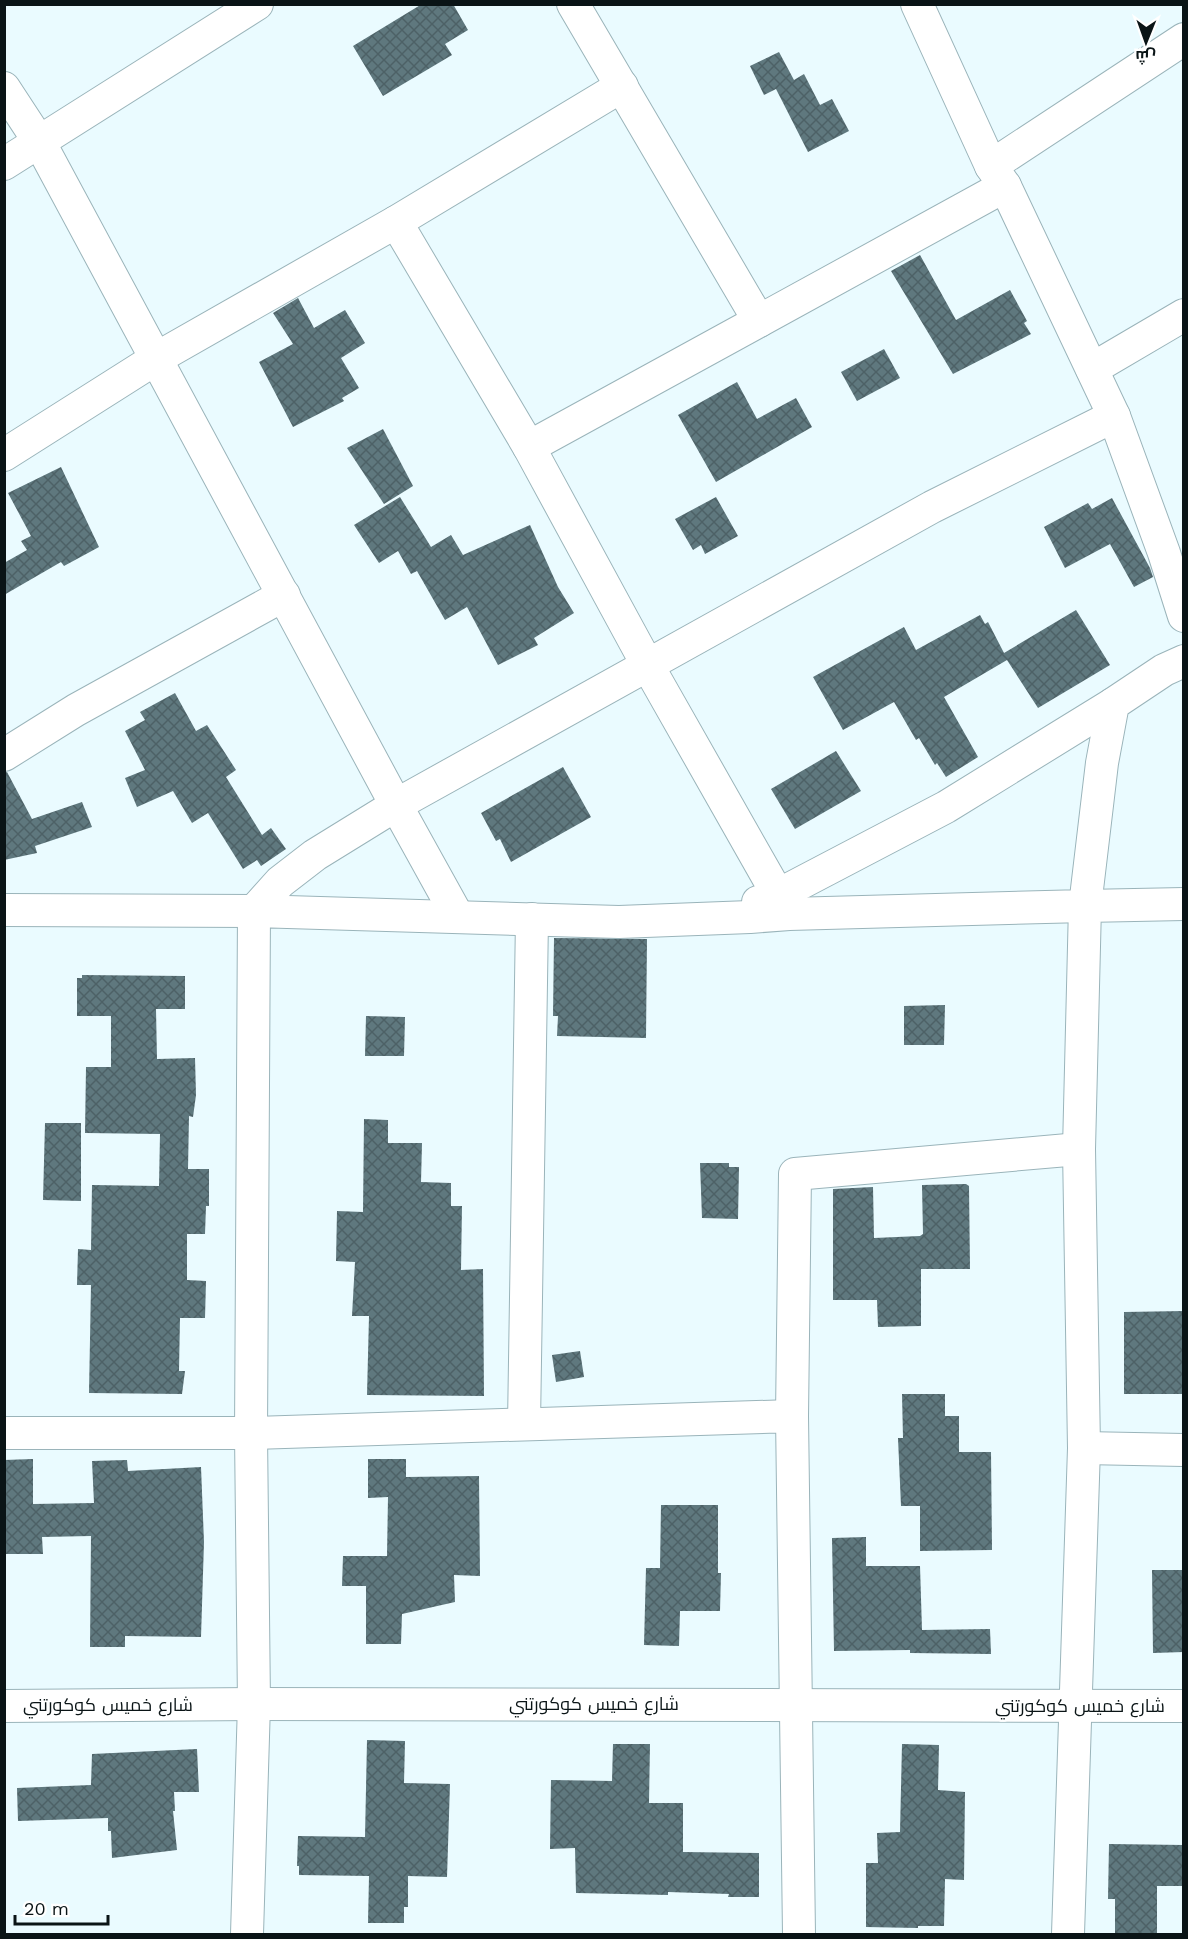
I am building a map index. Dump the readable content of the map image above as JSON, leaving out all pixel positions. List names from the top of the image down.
{
  "streets": {
    "street": ["شارع خميس كوكورتني"]
  },
  "scale_bar": "20 m",
  "north": "bottom"
}
